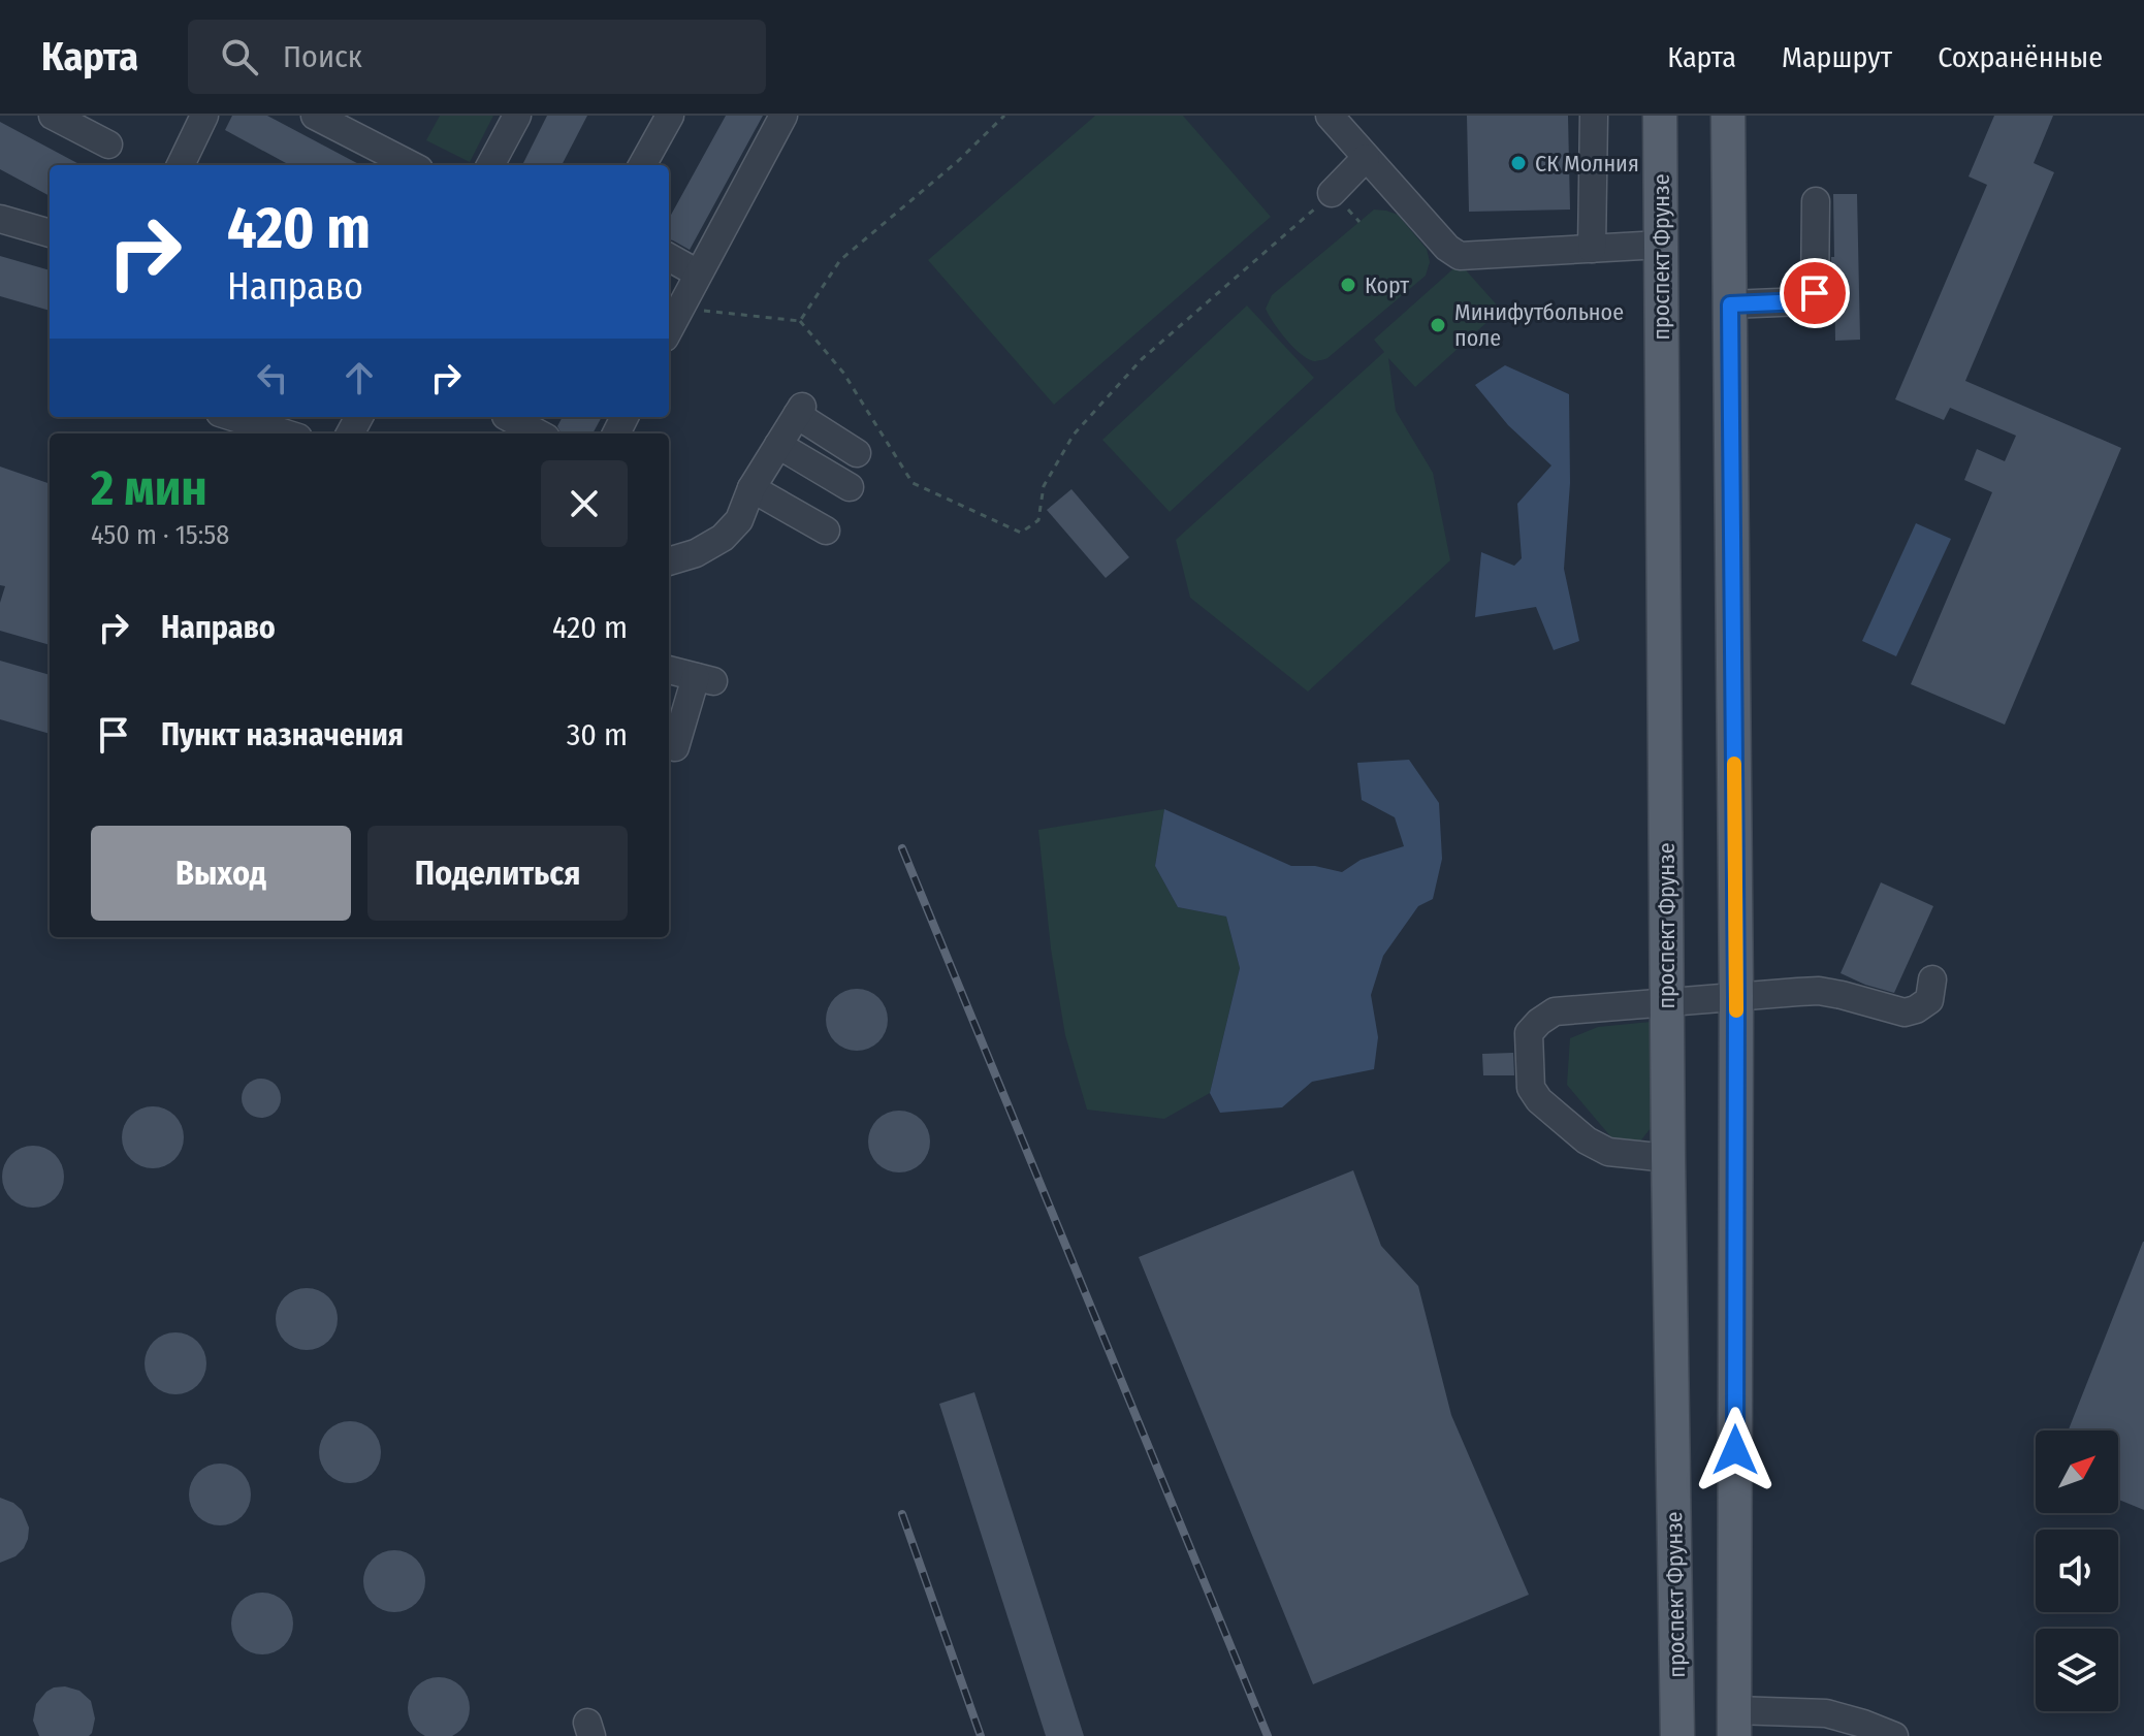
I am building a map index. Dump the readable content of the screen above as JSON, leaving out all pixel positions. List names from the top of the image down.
{
  "streets": {
    "main road": ["проспект Фрунзе"]
  },
  "places": ["СК Молния", "Корт", "Минифутбольное поле"],
  "north": "top right",
  "page": {
    "header": "Карта",
    "search": "Поиск",
    "nav": ["Карта", "Маршрут", "Сохранённые"],
    "turn": ["420 m", "Направо"],
    "heading": ["2 мин", "450 m · 15:58"],
    "list": [
      {
        "name": "Направо",
        "value": "420 m"
      },
      {
        "name": "Пункт назначения",
        "value": "30 m"
      }
    ],
    "buttons": ["Выход", "Поделиться"]
  }
}
